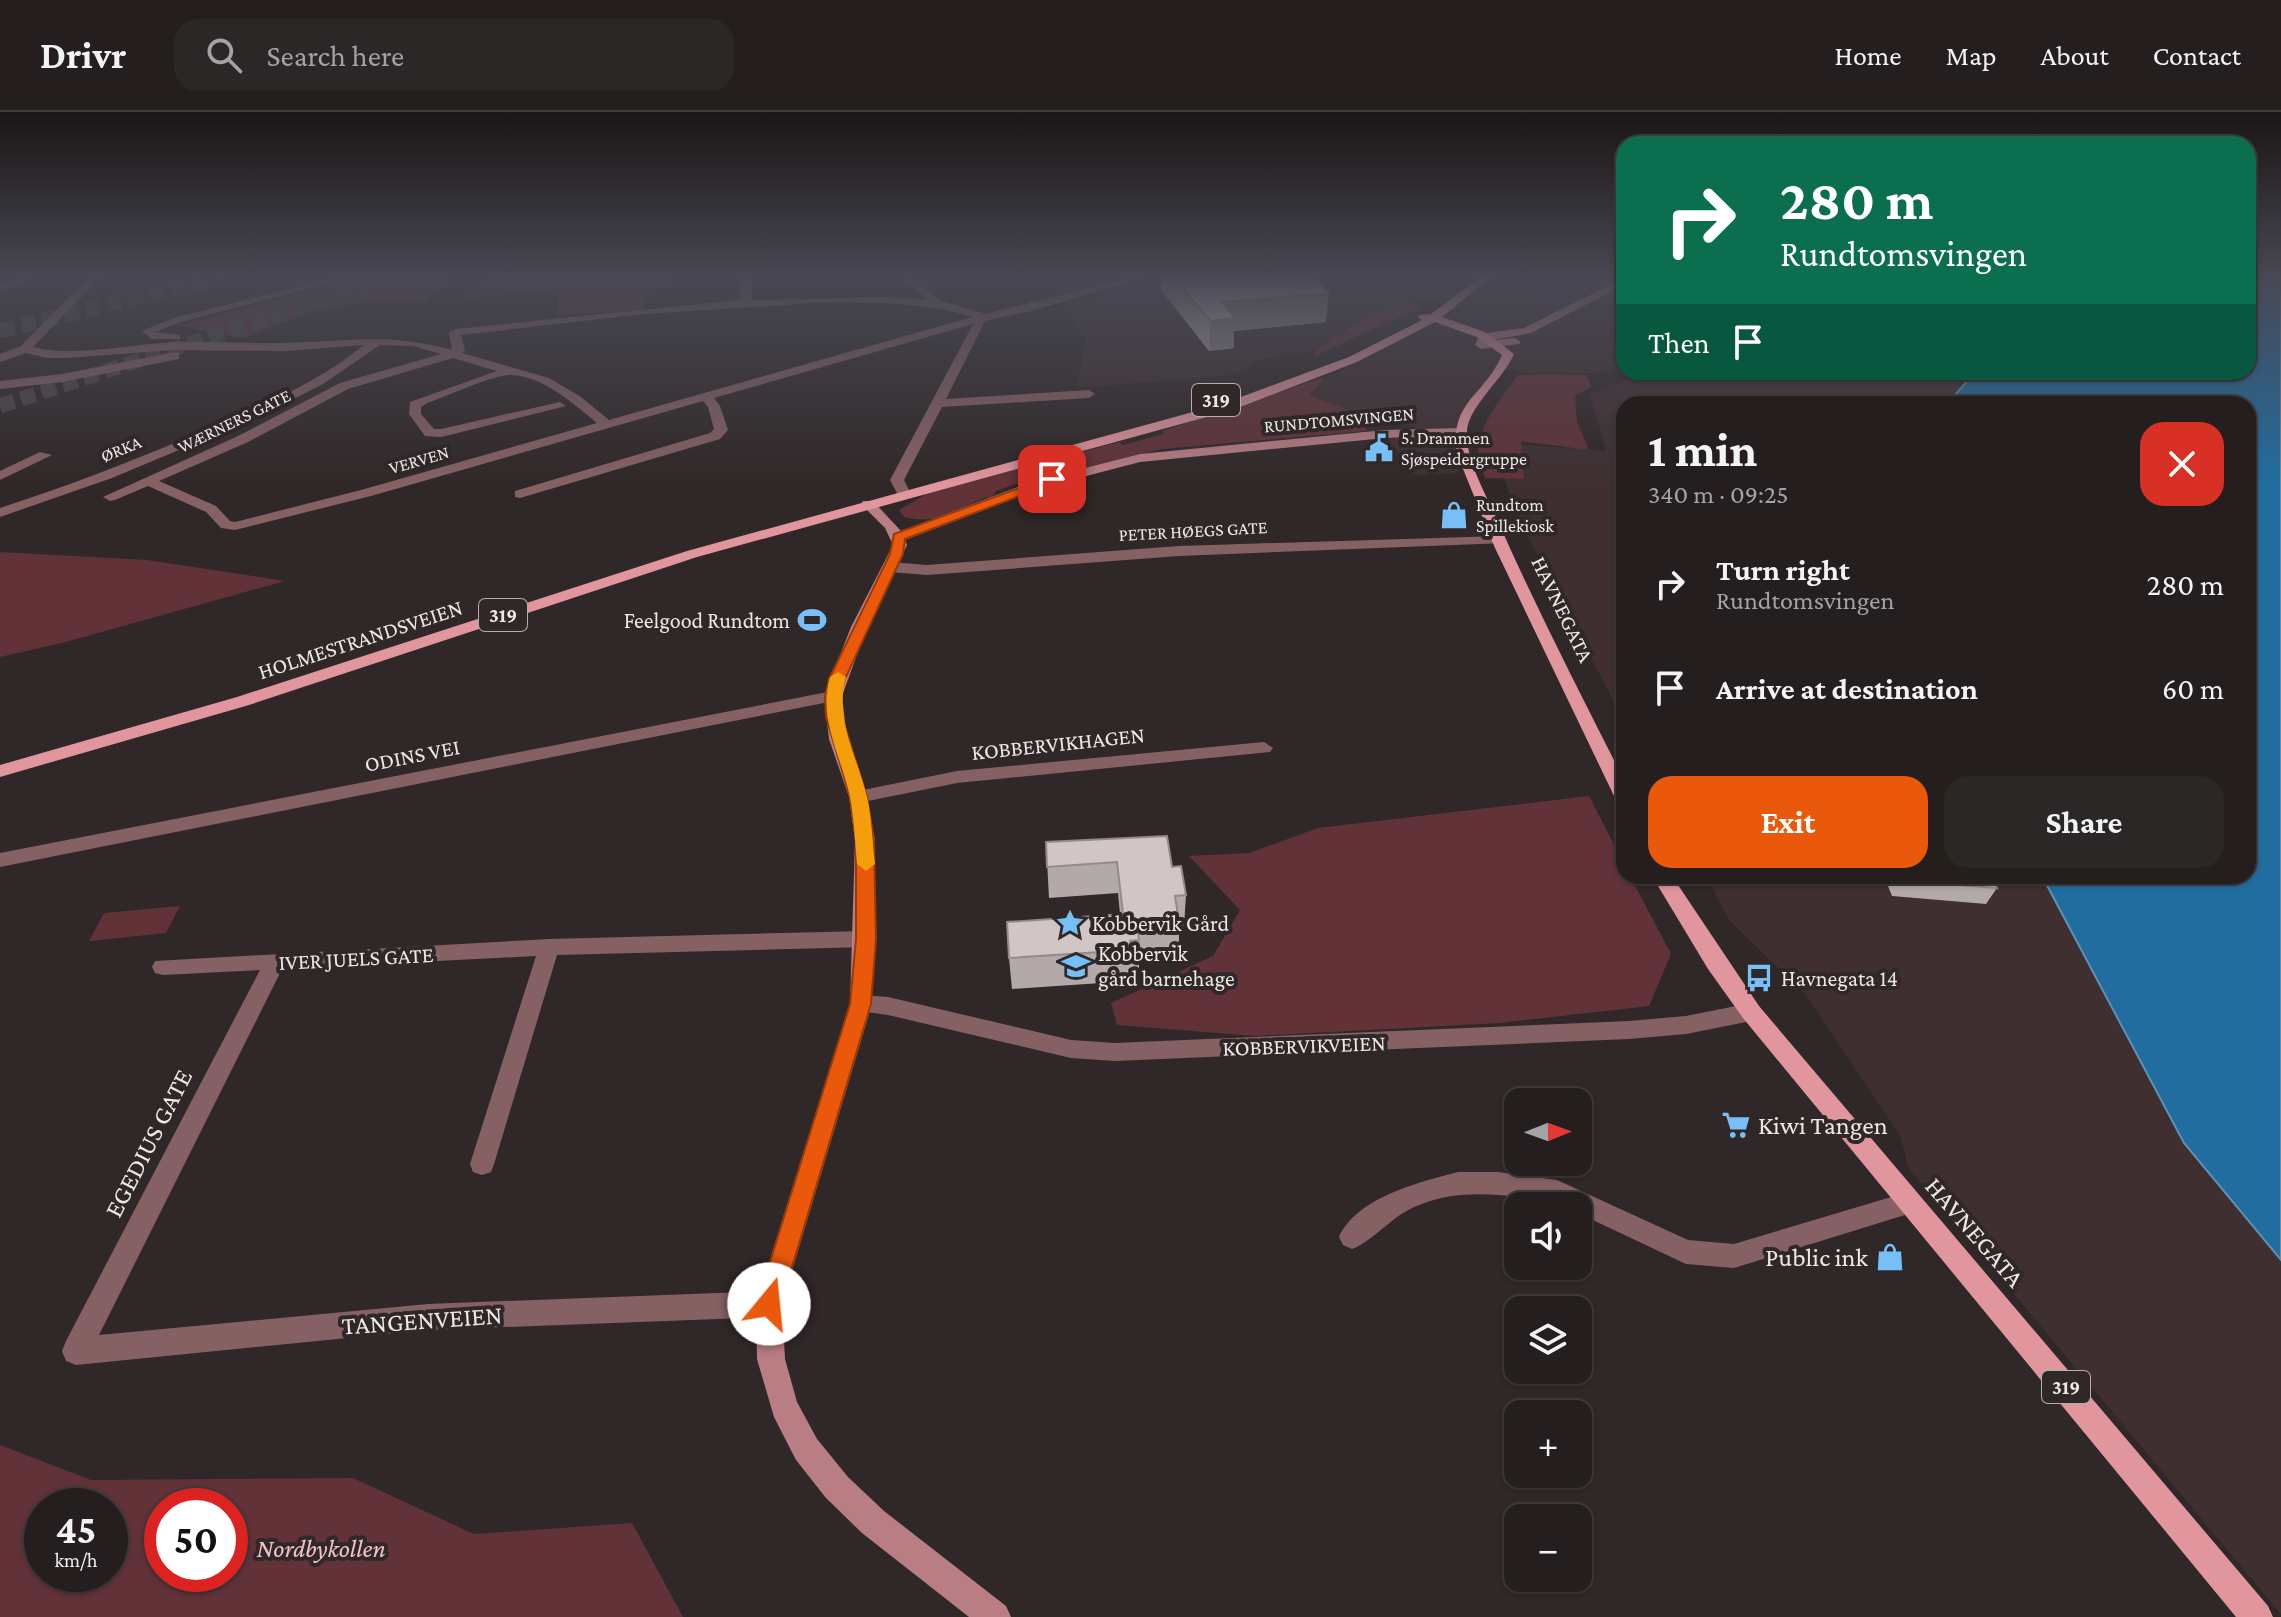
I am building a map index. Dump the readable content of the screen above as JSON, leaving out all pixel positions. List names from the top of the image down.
{
  "streets": {
    "main road": [
      "319",
      "RUNDTOMSVINGEN",
      "HAVNEGATA",
      "HOLMESTRANDSVEIEN"
    ],
    "street": [
      "WÆRNERS GATE",
      "ØRKA",
      "VERVEN",
      "PETER HØEGS GATE",
      "KOBBERVIKHAGEN",
      "ODINS VEI",
      "IVER JUELS GATE",
      "KOBBERVIKVEIEN",
      "EGEDIUS GATE",
      "TANGENVEIEN"
    ]
  },
  "crossings": [
    ["RUNDTOMSVINGEN", "HAVNEGATA"],
    ["WÆRNERS GATE", "VERVEN"],
    ["PETER HØEGS GATE", "HAVNEGATA"],
    ["HAVNEGATA", "KOBBERVIKVEIEN"],
    ["IVER JUELS GATE", "EGEDIUS GATE"],
    ["EGEDIUS GATE", "TANGENVEIEN"]
  ],
  "parks": ["Nordbykollen"],
  "places": {
    "public building": ["5. Drammen Sjøspeidergruppe"],
    "shop": ["Rundtom Spillekiosk", "Public ink"],
    "sports": ["Feelgood Rundtom"],
    "place": ["Kobbervik Gård"],
    "school or university": ["Kobbervik gård barnehage"],
    "bus stop": ["Havnegata 14"],
    "supermarket": ["Kiwi Tangen"]
  },
  "north": "right",
  "page": {
    "header": "Drivr",
    "search": "Search here",
    "nav": [
      "Home",
      "Map",
      "About",
      "Contact"
    ],
    "turn": ["280 m", "Rundtomsvingen"],
    "then": "Then",
    "heading": ["1 min", "340 m · 09:25"],
    "list": [
      {
        "name": "Turn right",
        "note": "Rundtomsvingen",
        "value": "280 m"
      },
      {
        "name": "Arrive at destination",
        "value": "60 m"
      }
    ],
    "buttons": ["Exit", "Share"],
    "map_buttons": ["+", "−"],
    "speed": "45 km/h",
    "limit": "50"
  }
}
